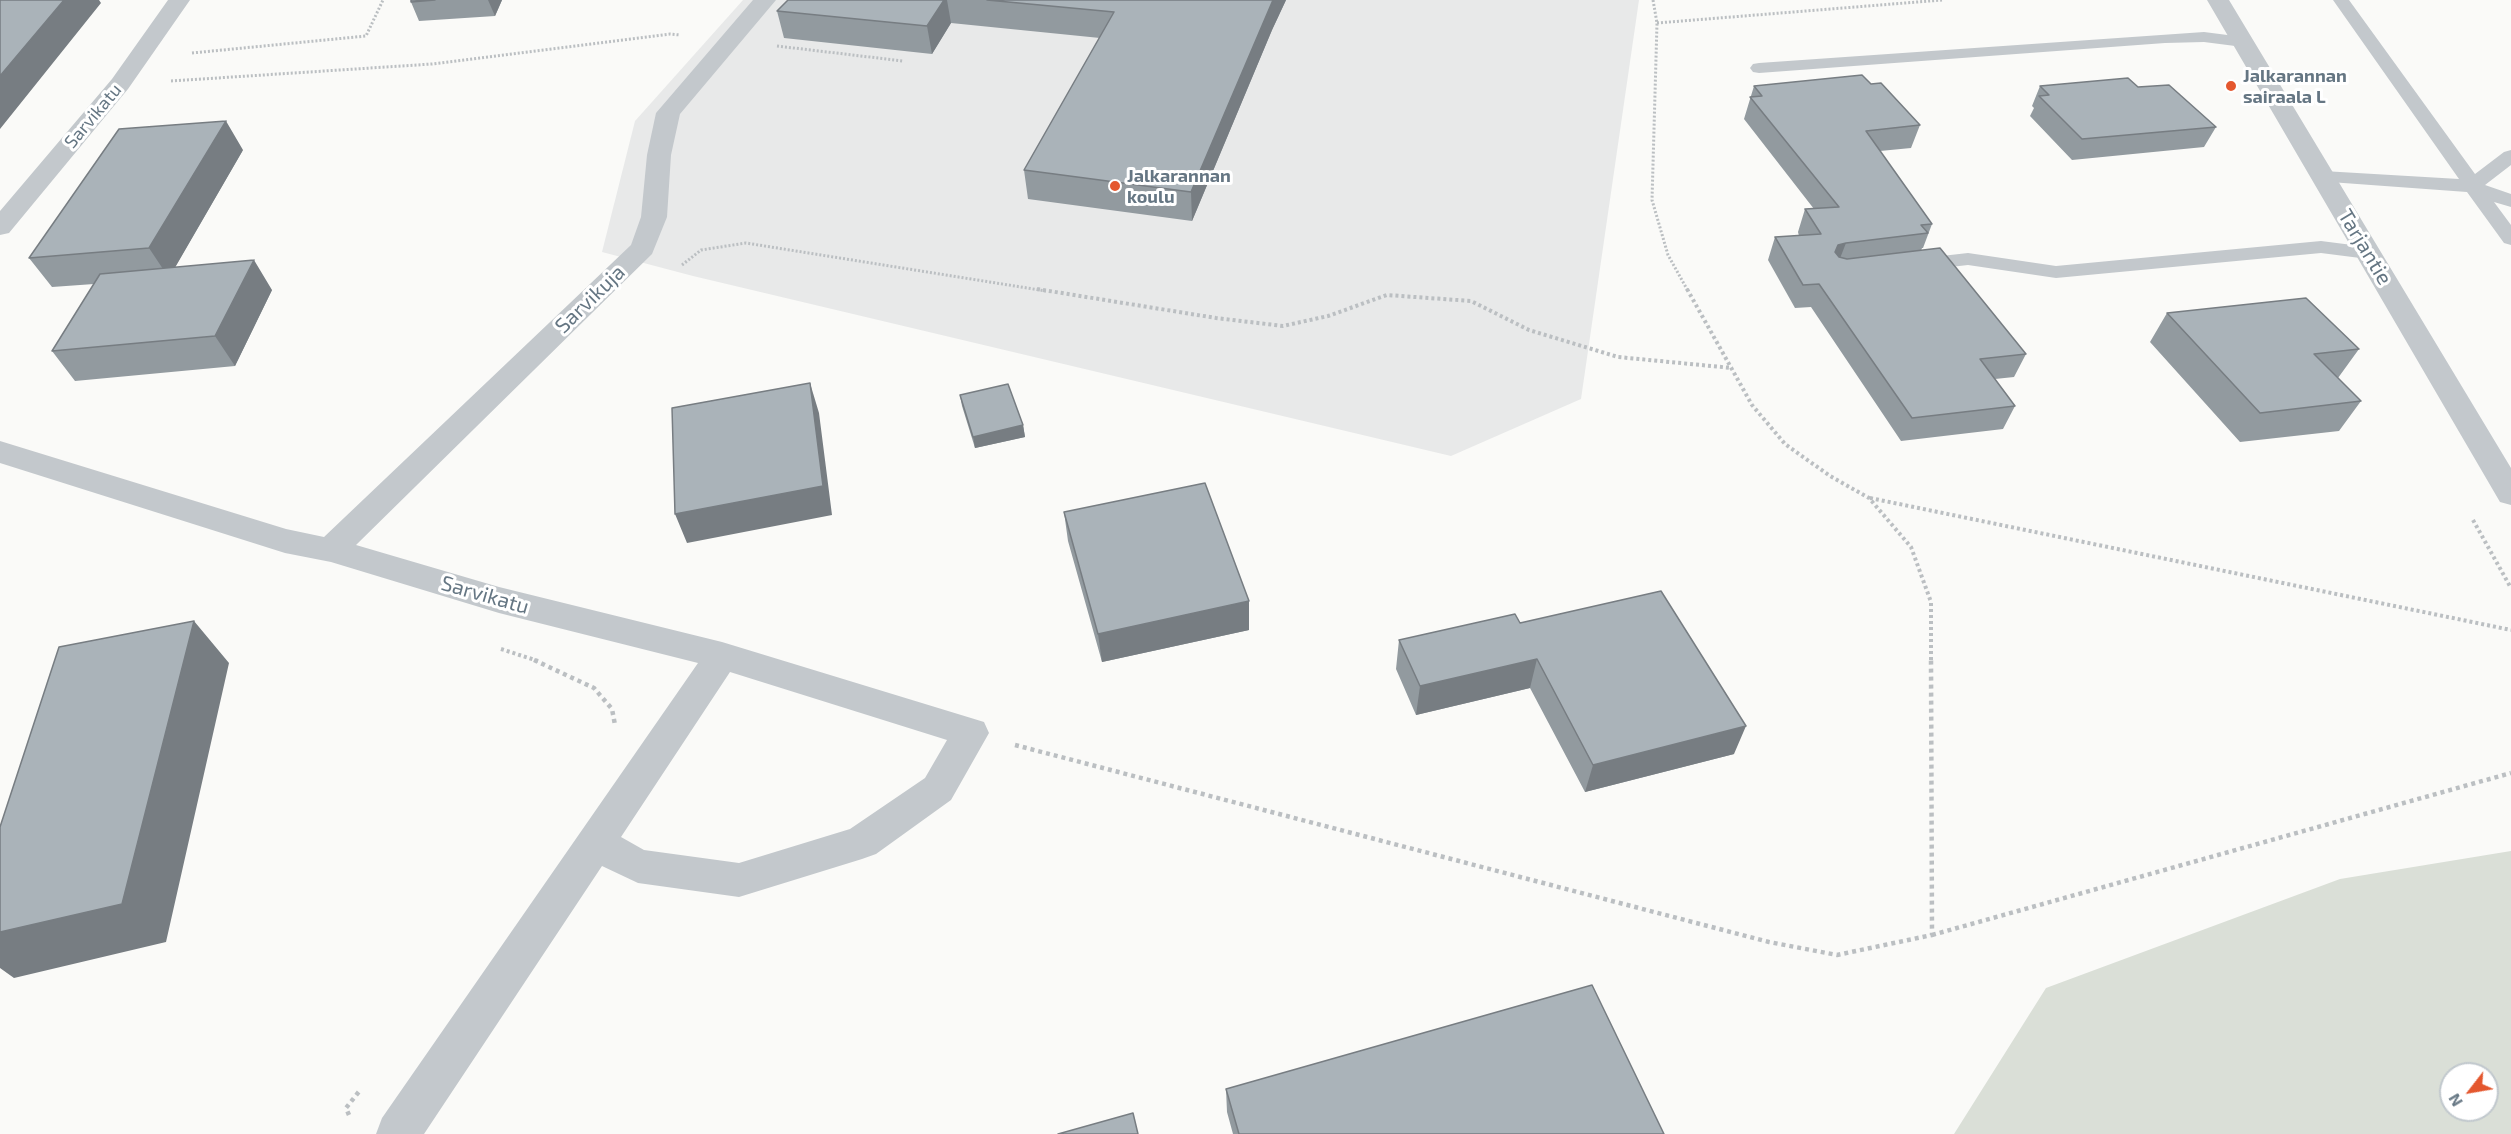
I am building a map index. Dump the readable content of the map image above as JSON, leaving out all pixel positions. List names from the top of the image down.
{
  "streets": {
    "street": ["Sarvikatu", "Tarjantie", "Sarvikuja"]
  },
  "crossings": [
    ["Sarvikatu", "Sarvikuja"]
  ],
  "places": ["Jalkarannan sairaala L", "Jalkarannan koulu"],
  "north": "bottom left"
}
